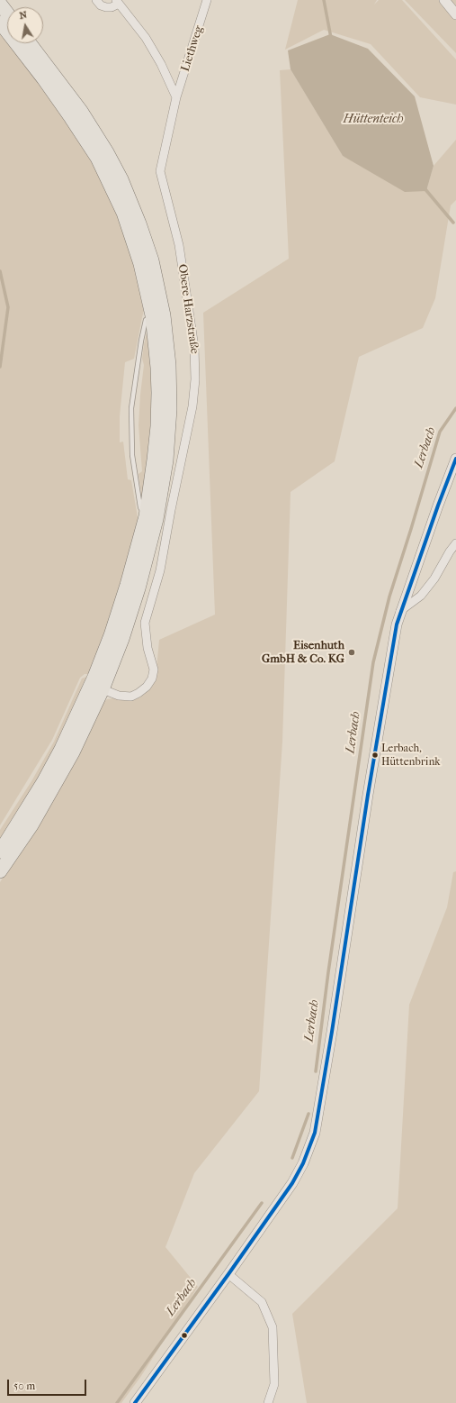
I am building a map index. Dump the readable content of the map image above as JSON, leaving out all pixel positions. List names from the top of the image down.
{
  "streets": {
    "street": ["Liethweg", "Obere Harzstraße"]
  },
  "crossings": [
    ["Liethweg", "Obere Harzstraße"]
  ],
  "water": ["Hüttenteich", "Lerbach"],
  "places": ["Eisenhuth GmbH & Co. KG", "Lerbach, Hüttenbrink"],
  "scale_bar": "50 m",
  "north": "top"
}
